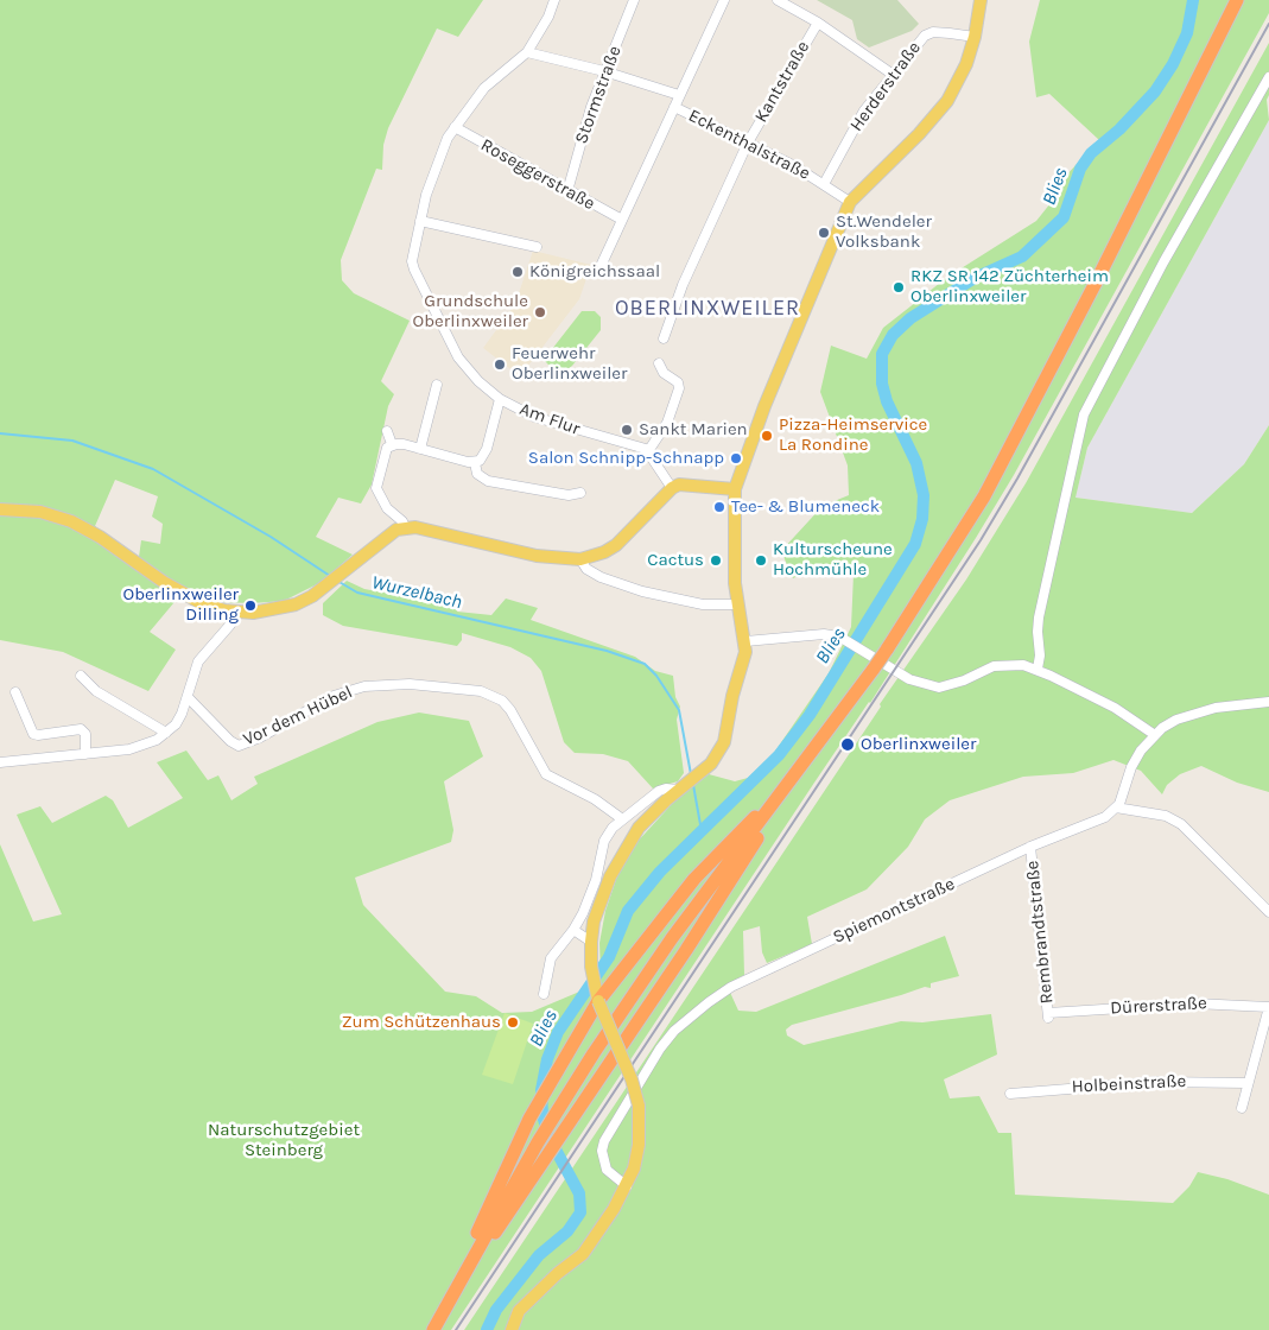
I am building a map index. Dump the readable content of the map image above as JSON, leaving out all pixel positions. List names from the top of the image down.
{
  "streets": {
    "street": [
      "Kantstraße",
      "Herderstraße",
      "Stormstraße",
      "Eckenthalstraße",
      "Roseggerstraße",
      "Am Flur",
      "Vor dem Hübel",
      "Spiemontstraße",
      "Rembrandtstraße",
      "Dürerstraße",
      "Holbeinstraße"
    ]
  },
  "crossings": [
    ["Kantstraße", "Eckenthalstraße"],
    ["Herderstraße", "Eckenthalstraße"],
    ["Stormstraße", "Roseggerstraße"],
    ["Eckenthalstraße", "Roseggerstraße"],
    ["Spiemontstraße", "Rembrandtstraße"],
    ["Rembrandtstraße", "Dürerstraße"]
  ],
  "districts": ["OBERLINXWEILER"],
  "water": ["Blies", "Wurzelbach"],
  "parks": ["Naturschutzgebiet Steinberg"],
  "places": [
    "St.Wendeler Volksbank",
    "Königreichssaal",
    "RKZ SR 142 Züchterheim Oberlinxweiler",
    "Grundschule Oberlinxweiler",
    "Feuerwehr Oberlinxweiler",
    "Sankt Marien",
    "Pizza-Heimservice La Rondine",
    "Salon Schnipp-Schnapp",
    "Tee- & Blumeneck",
    "Cactus",
    "Kulturscheune Hochmühle",
    "Oberlinxweiler Dilling",
    "Oberlinxweiler",
    "Zum Schützenhaus"
  ]
}
